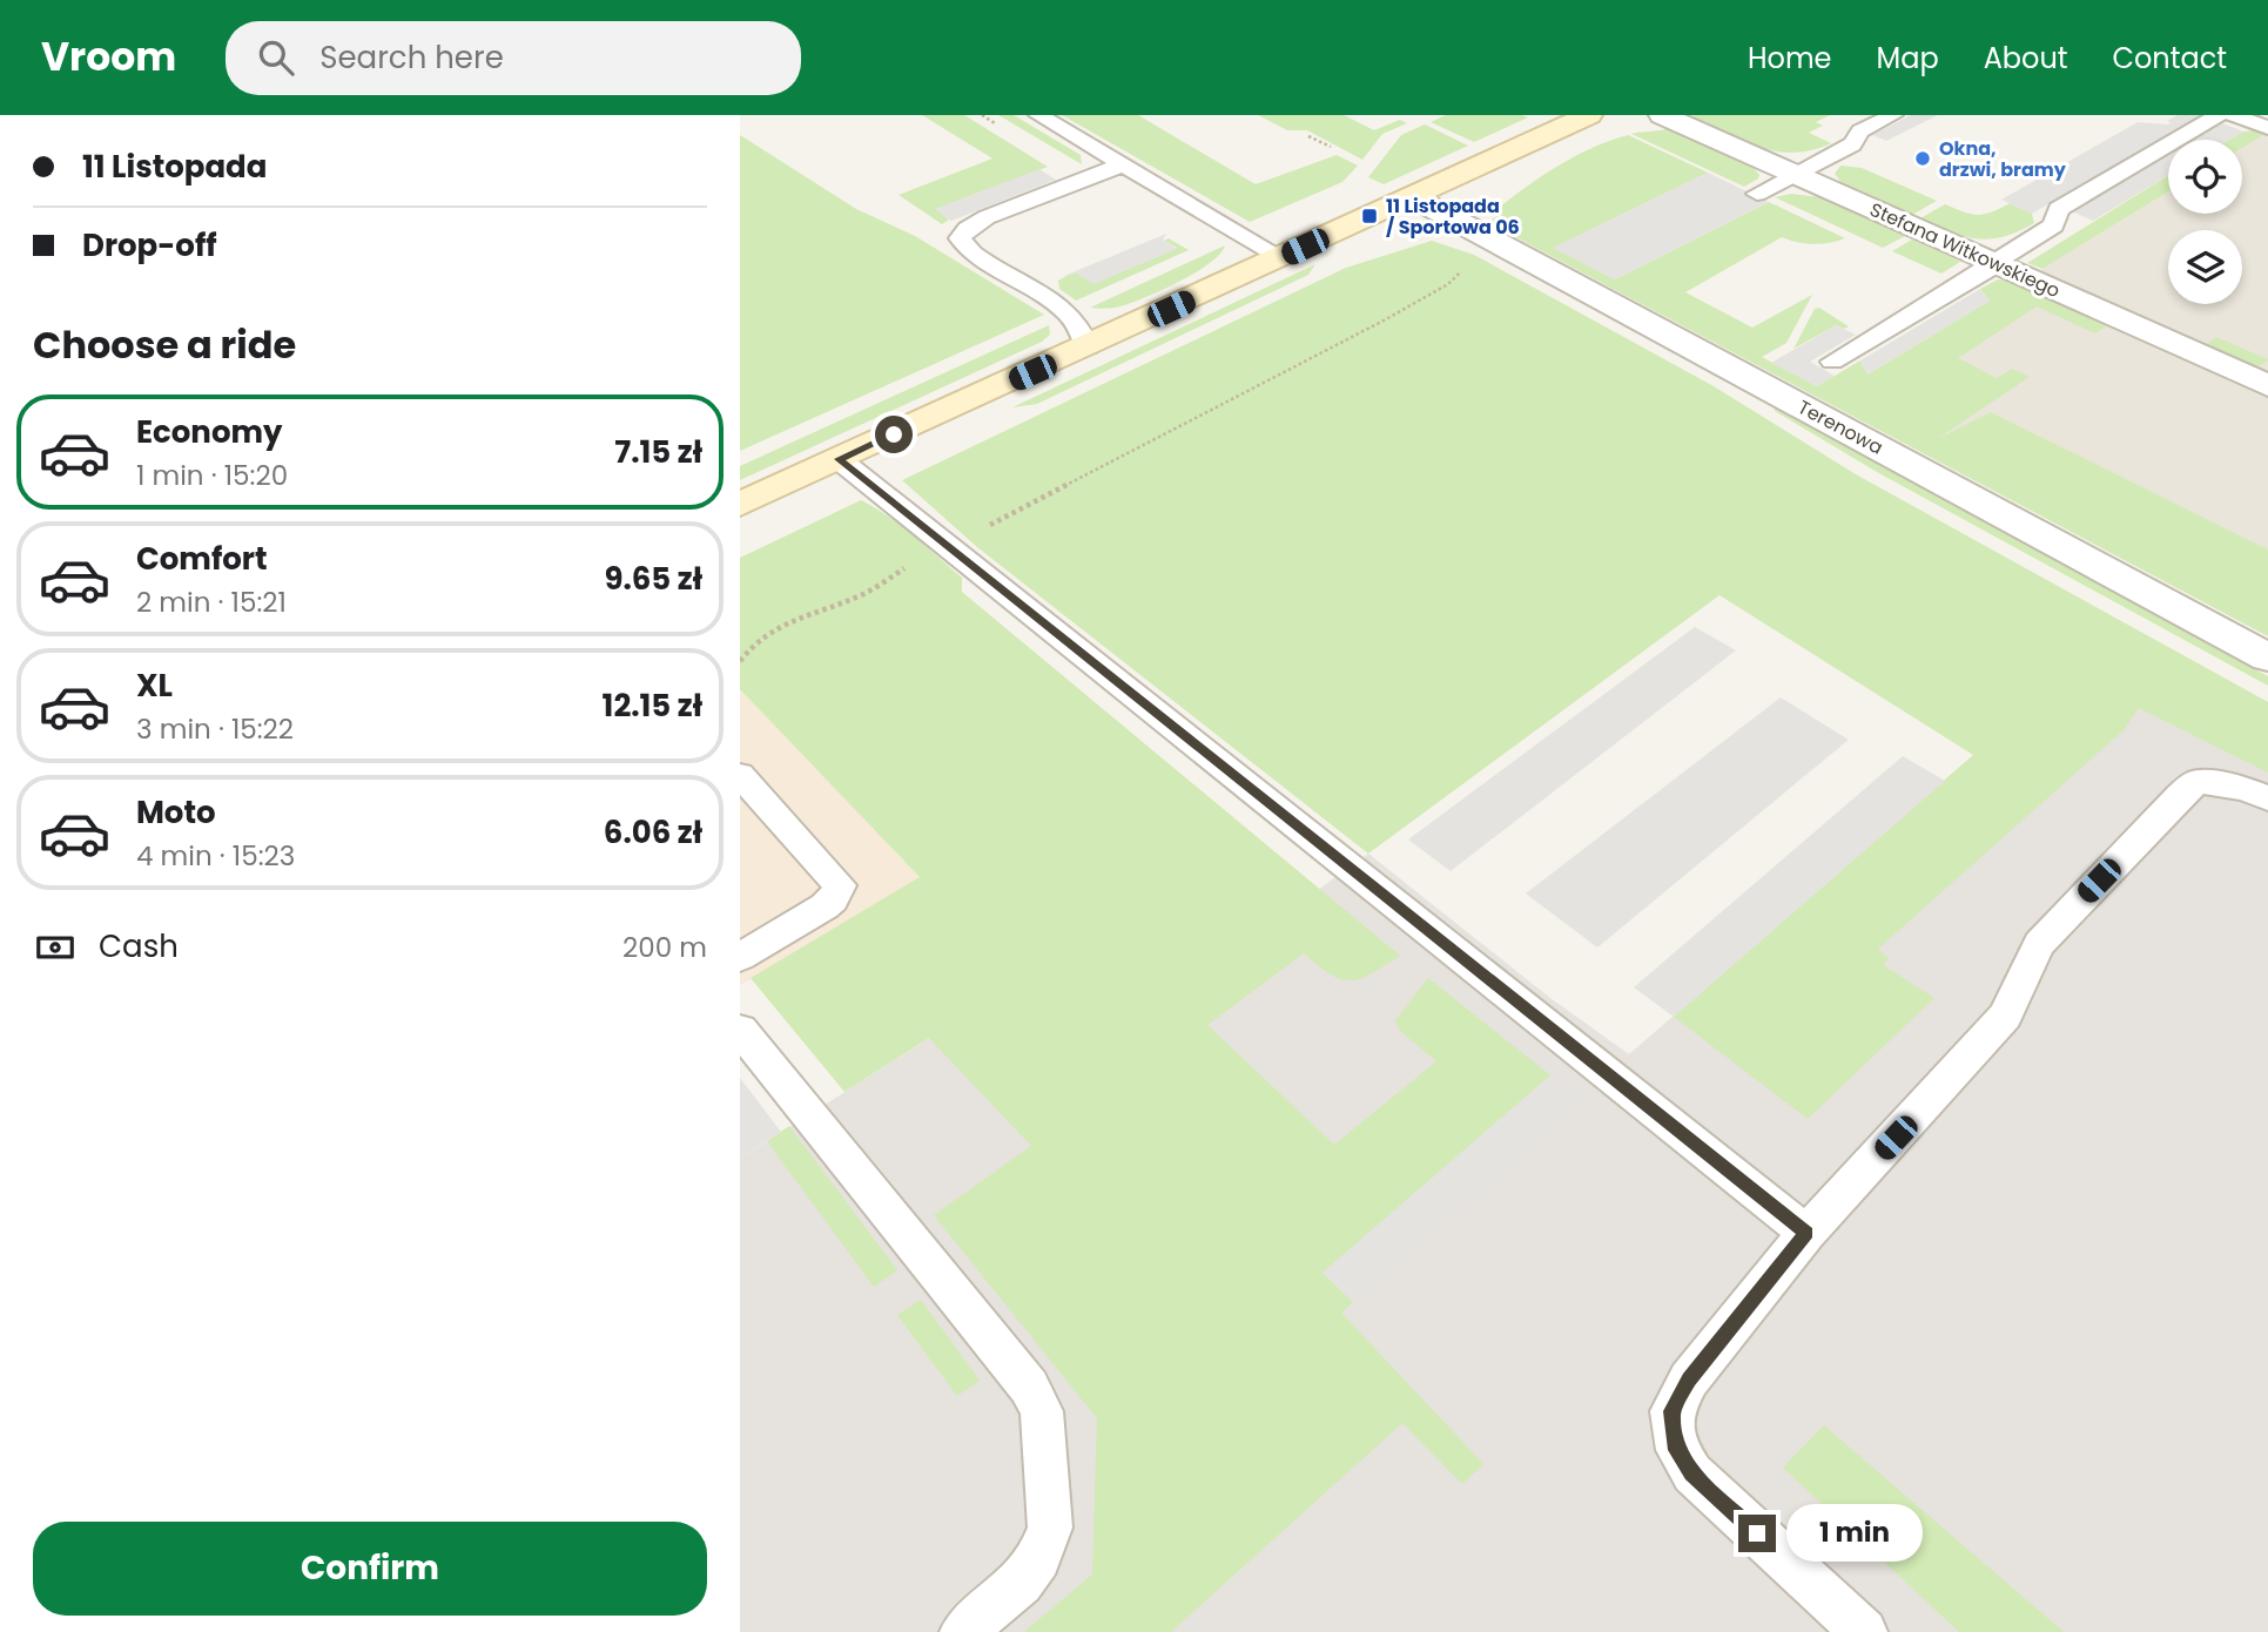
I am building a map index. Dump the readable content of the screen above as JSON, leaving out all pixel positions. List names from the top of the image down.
{
  "streets": {
    "street": ["Stefana Witkowskiego", "Terenowa"]
  },
  "places": {
    "other": ["Okna, drzwi, bramy"],
    "transit": ["11 Listopada / Sportowa 06"]
  },
  "page": {
    "header": "Vroom",
    "search": "Search here",
    "nav": [
      "Home",
      "Map",
      "About",
      "Contact"
    ],
    "banner": ["11 Listopada", "Drop-off"],
    "heading": "Choose a ride",
    "list": [
      {
        "name": "Economy",
        "note": "1 min · 15:20",
        "value": "7.15 zł"
      },
      {
        "name": "Comfort",
        "note": "2 min · 15:21",
        "value": "9.65 zł"
      },
      {
        "name": "XL",
        "note": "3 min · 15:22",
        "value": "12.15 zł"
      },
      {
        "name": "Moto",
        "note": "4 min · 15:23",
        "value": "6.06 zł"
      }
    ],
    "pay": ["Cash", "200 m"],
    "bubble": "1 min",
    "buttons": "Confirm"
  }
}
